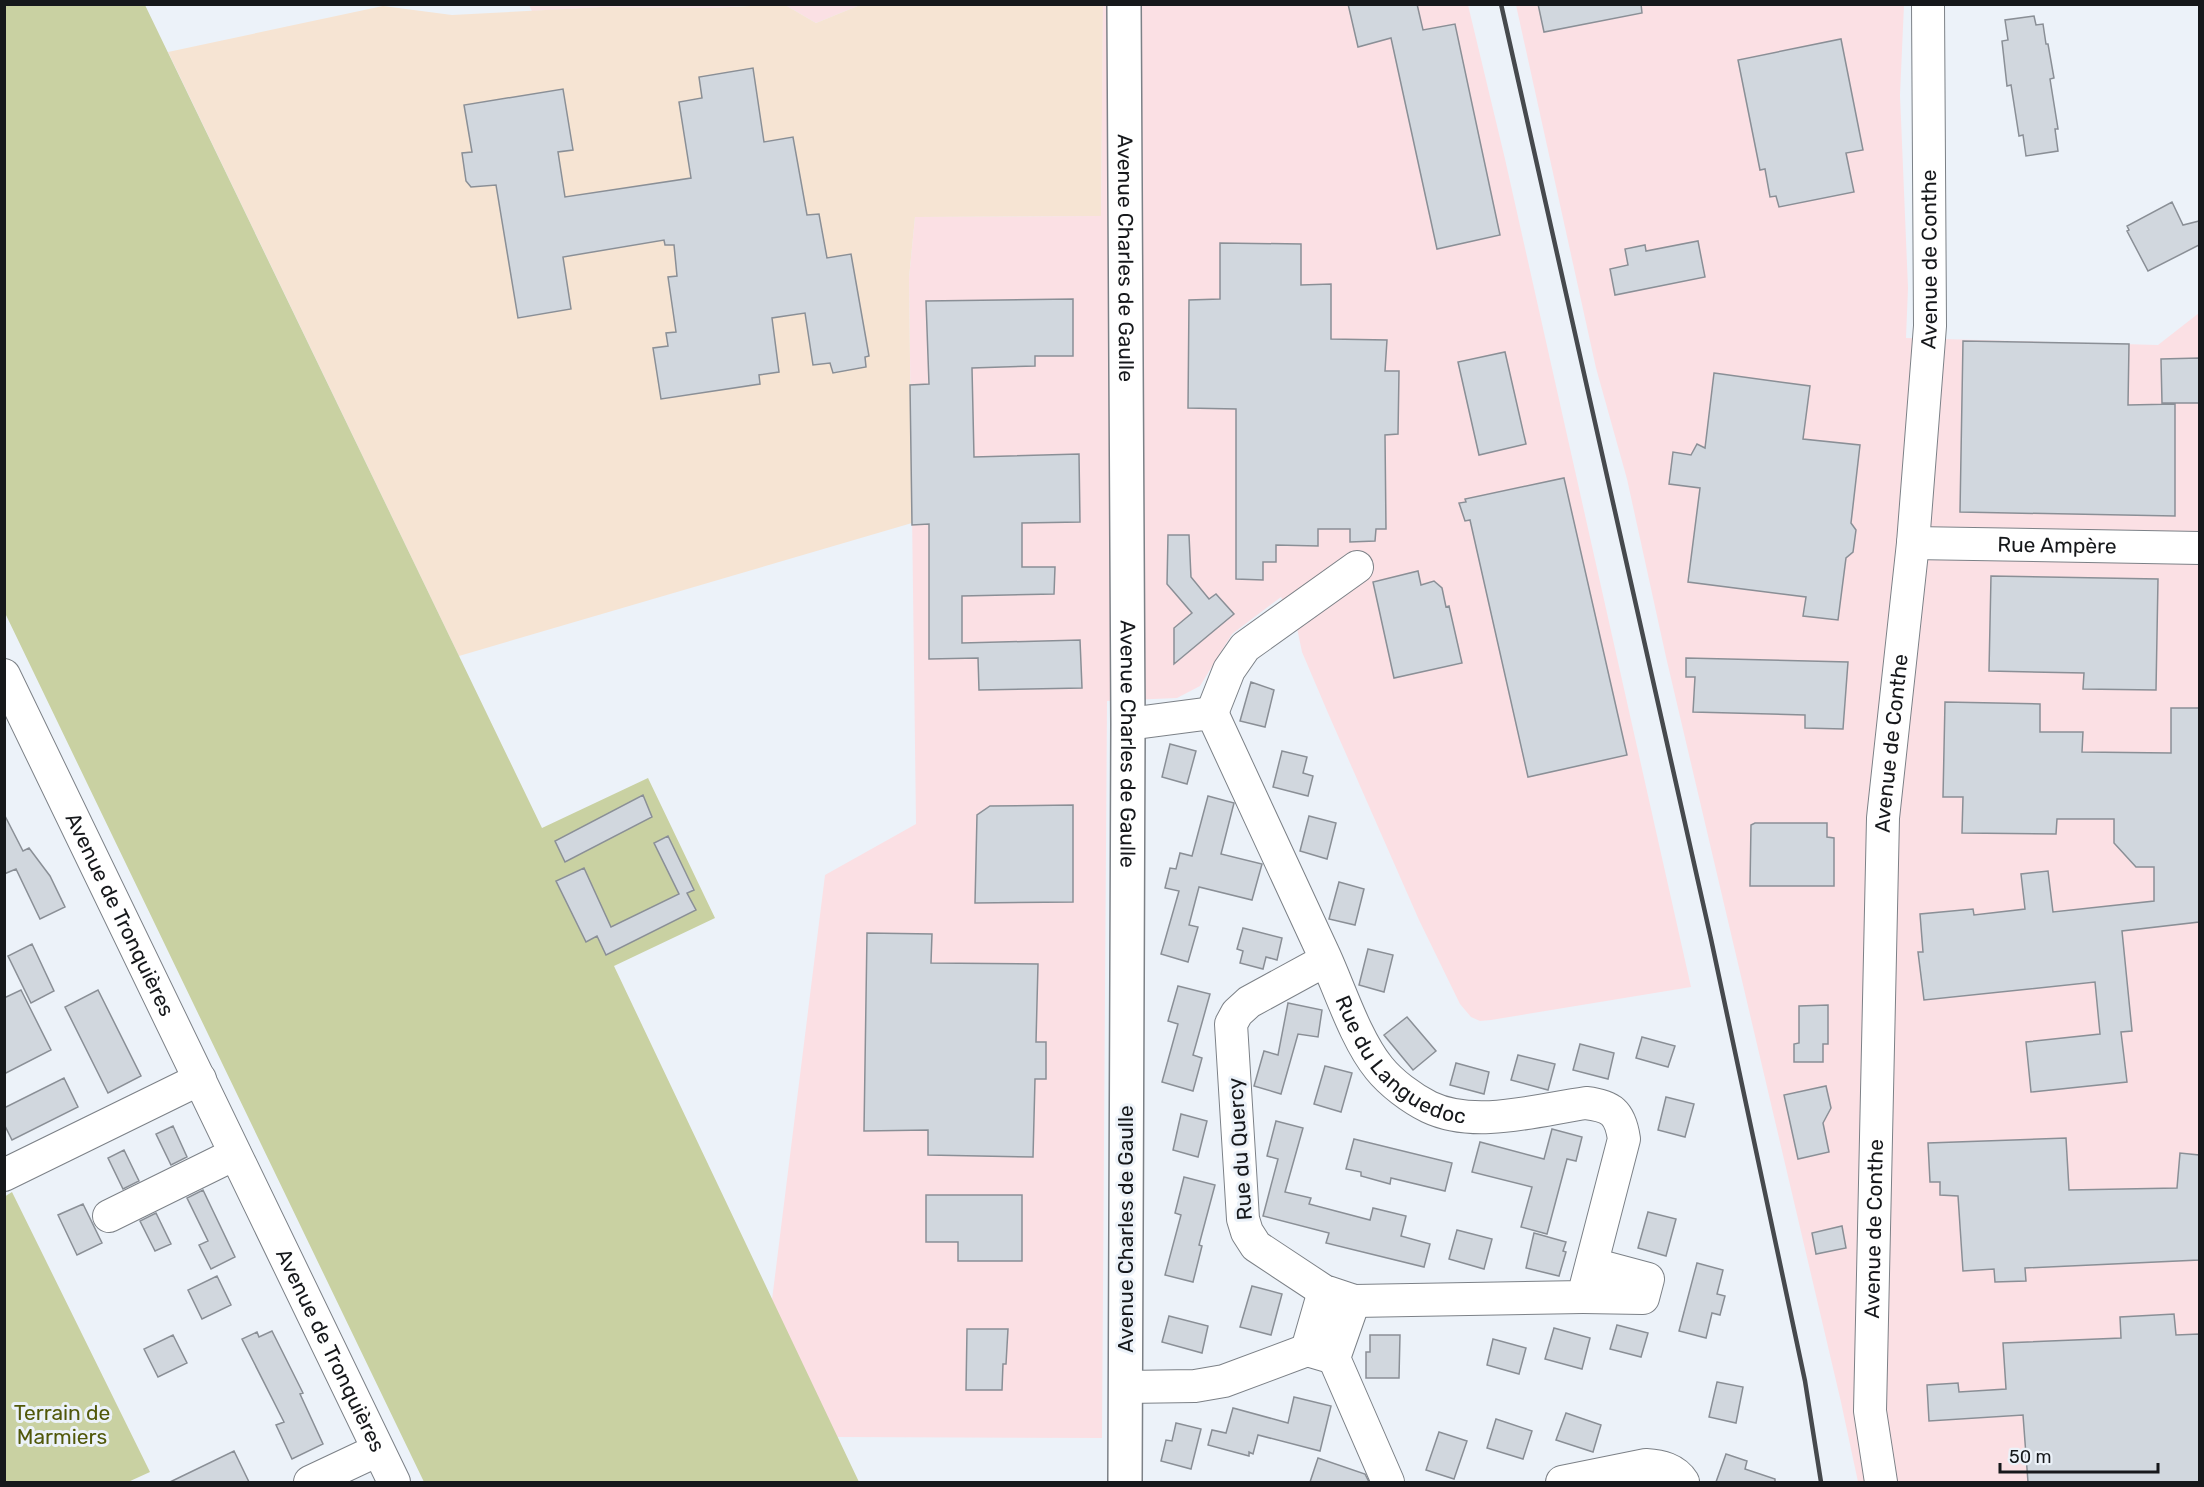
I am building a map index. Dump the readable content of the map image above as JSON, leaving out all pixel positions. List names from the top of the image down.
{
  "streets": {
    "main road": ["Avenue Charles de Gaulle"],
    "street": [
      "Avenue de Conthe",
      "Rue Ampère",
      "Avenue de Tronquières",
      "Rue du Languedoc",
      "Rue du Quercy"
    ]
  },
  "crossings": [
    ["Avenue de Conthe", "Rue Ampère"],
    ["Rue du Languedoc", "Rue du Quercy"]
  ],
  "parks": ["Terrain de Marmiers"],
  "scale_bar": "50 m"
}
